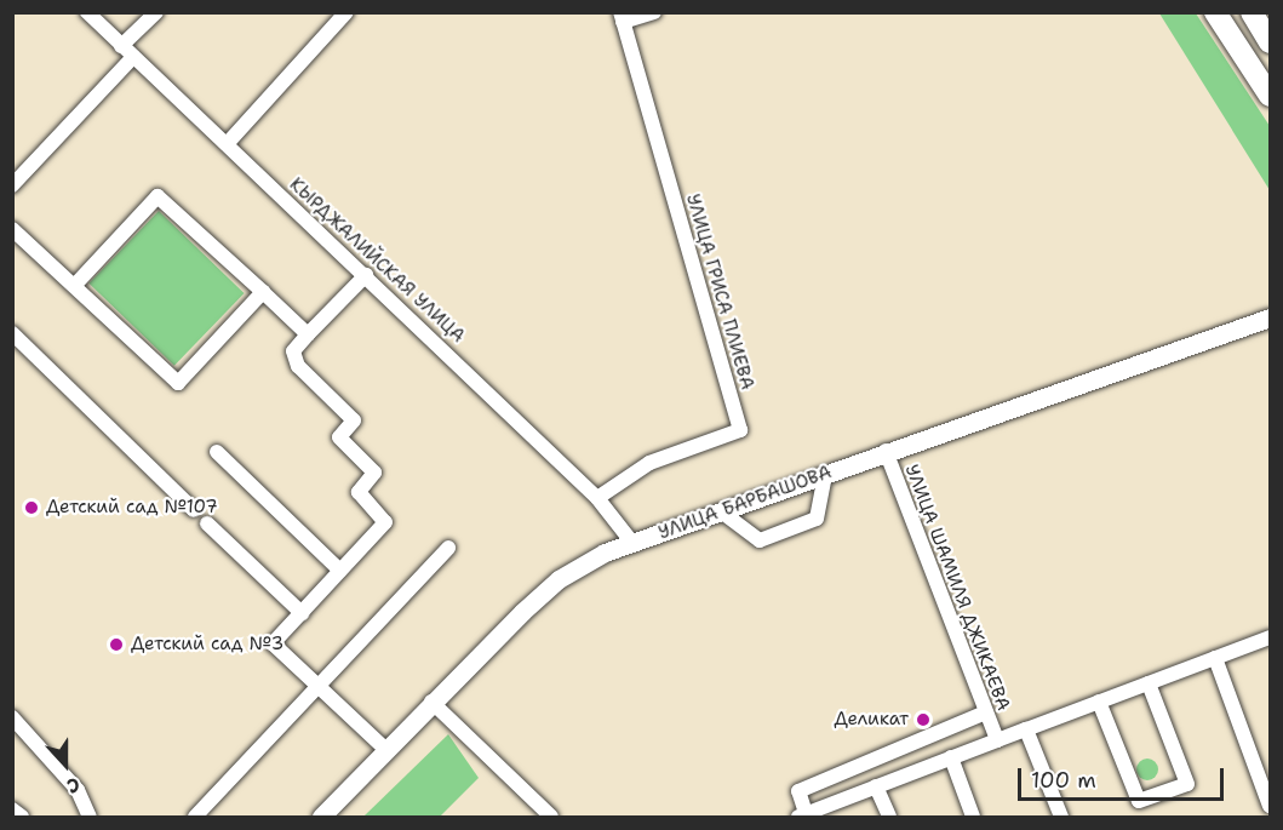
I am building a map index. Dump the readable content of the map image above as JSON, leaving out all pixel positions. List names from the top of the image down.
{
  "streets": {
    "main road": ["УЛИЦА БАРБАШОВА"],
    "street": ["КЫРДЖАЛИЙСКАЯ УЛИЦА", "УЛИЦА ГРИСА ПЛИЕВА", "УЛИЦА ШАМИЛЯ ДЖИКАЕВА"]
  },
  "crossings": [
    ["КЫРДЖАЛИЙСКАЯ УЛИЦА", "УЛИЦА ГРИСА ПЛИЕВА"],
    ["КЫРДЖАЛИЙСКАЯ УЛИЦА", "УЛИЦА БАРБАШОВА"],
    ["УЛИЦА БАРБАШОВА", "УЛИЦА ШАМИЛЯ ДЖИКАЕВА"]
  ],
  "places": ["Детский сад №107", "Детский сад №3", "Деликат"],
  "scale_bar": "100 m",
  "north": "bottom"
}
